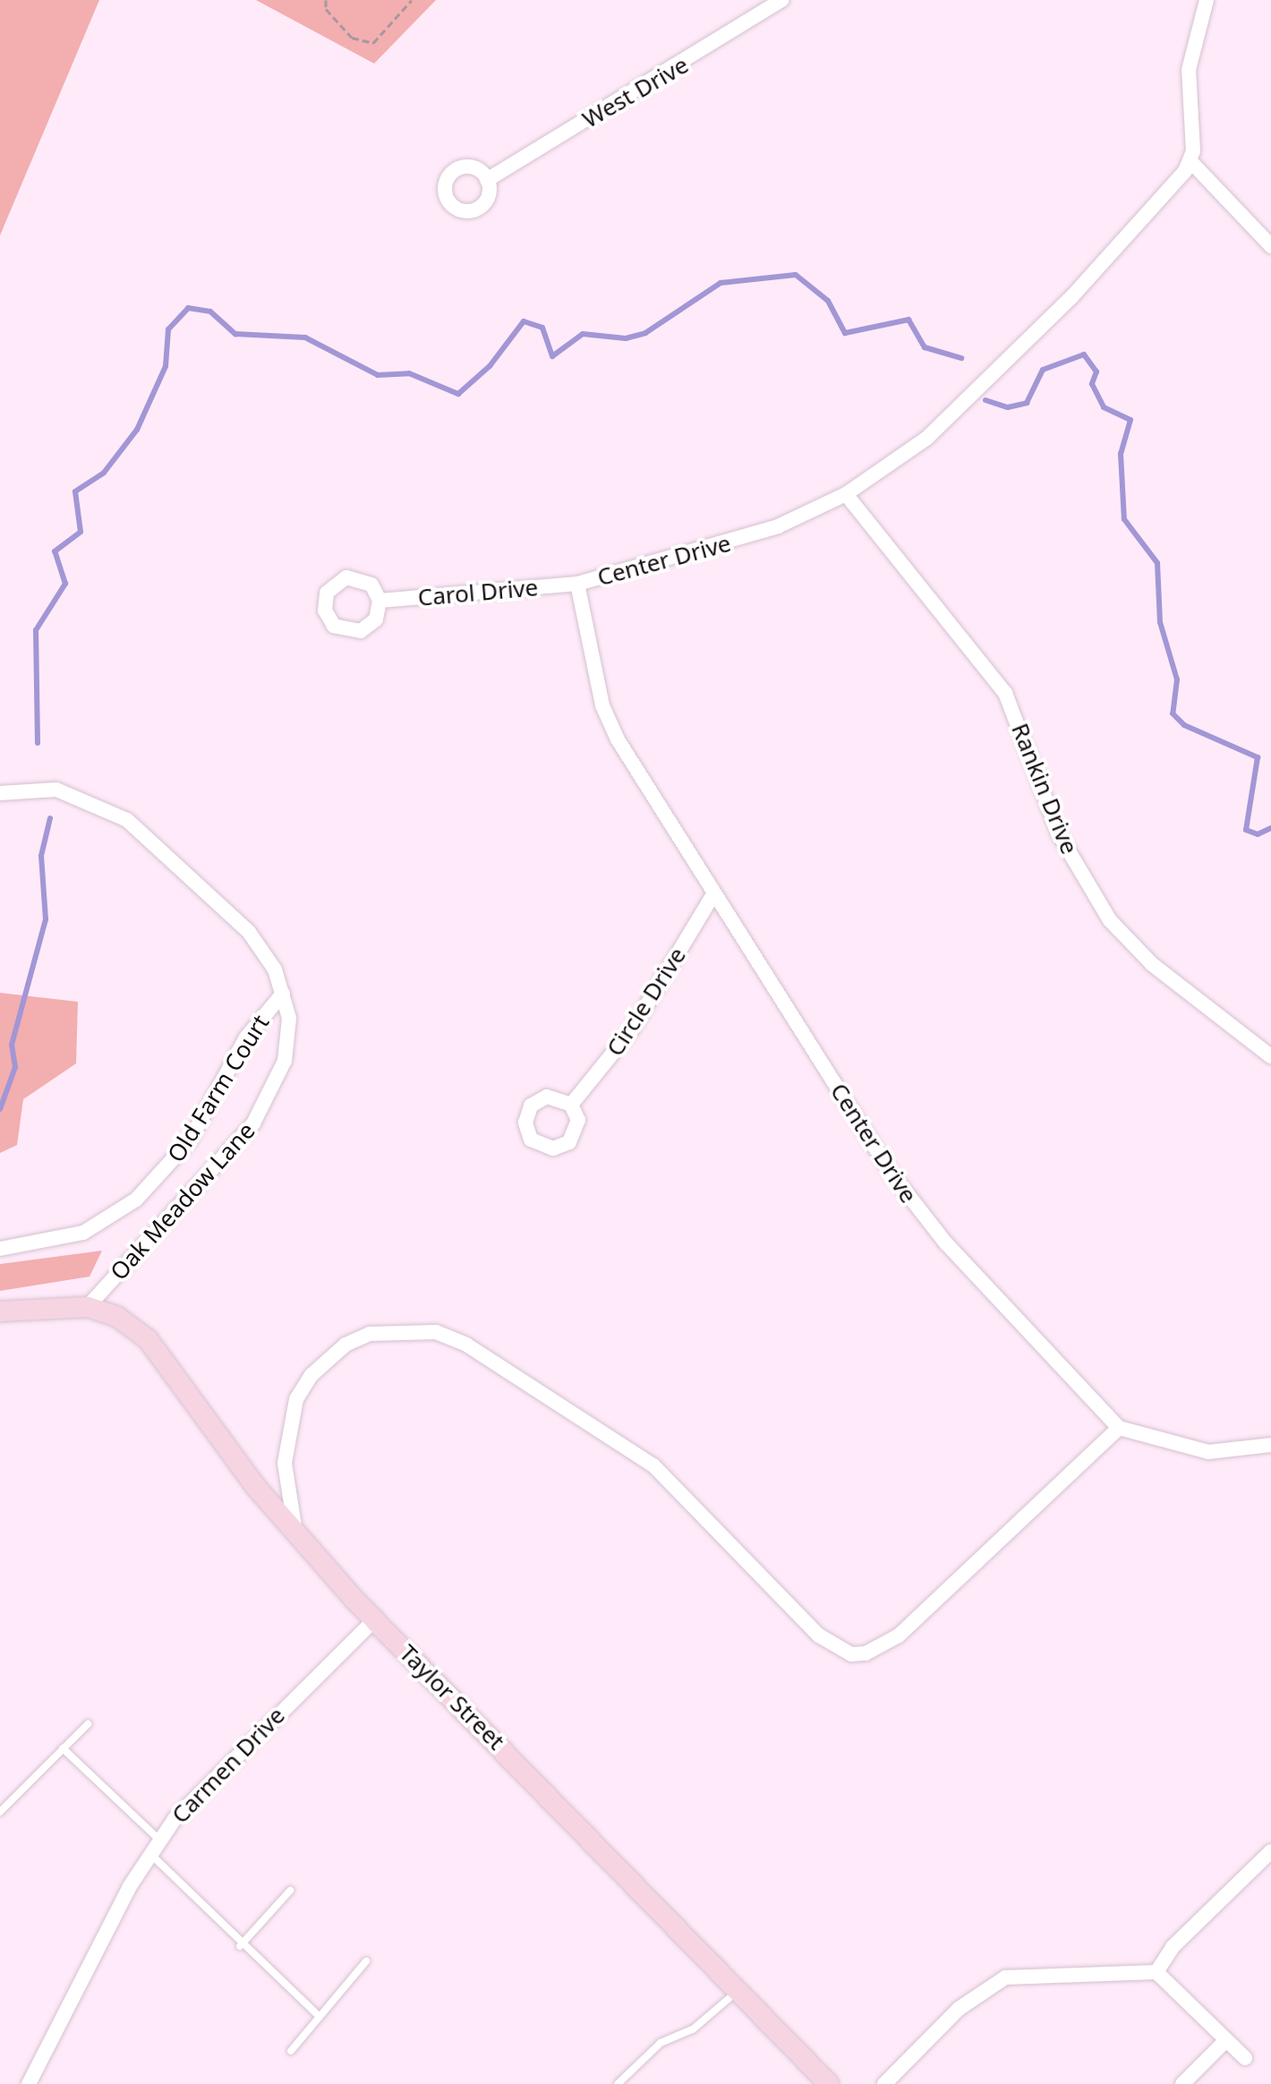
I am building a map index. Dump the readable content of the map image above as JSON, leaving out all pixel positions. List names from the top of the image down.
{
  "streets": {
    "street": [
      "West Drive",
      "Center Drive",
      "Carol Drive",
      "Rankin Drive",
      "Circle Drive",
      "Old Farm Court",
      "Oak Meadow Lane",
      "Taylor Street",
      "Carmen Drive"
    ]
  },
  "crossings": [
    ["Center Drive", "Carol Drive"],
    ["Center Drive", "Rankin Drive"],
    ["Center Drive", "Circle Drive"],
    ["Old Farm Court", "Oak Meadow Lane"],
    ["Oak Meadow Lane", "Taylor Street"],
    ["Taylor Street", "Carmen Drive"]
  ]
}
